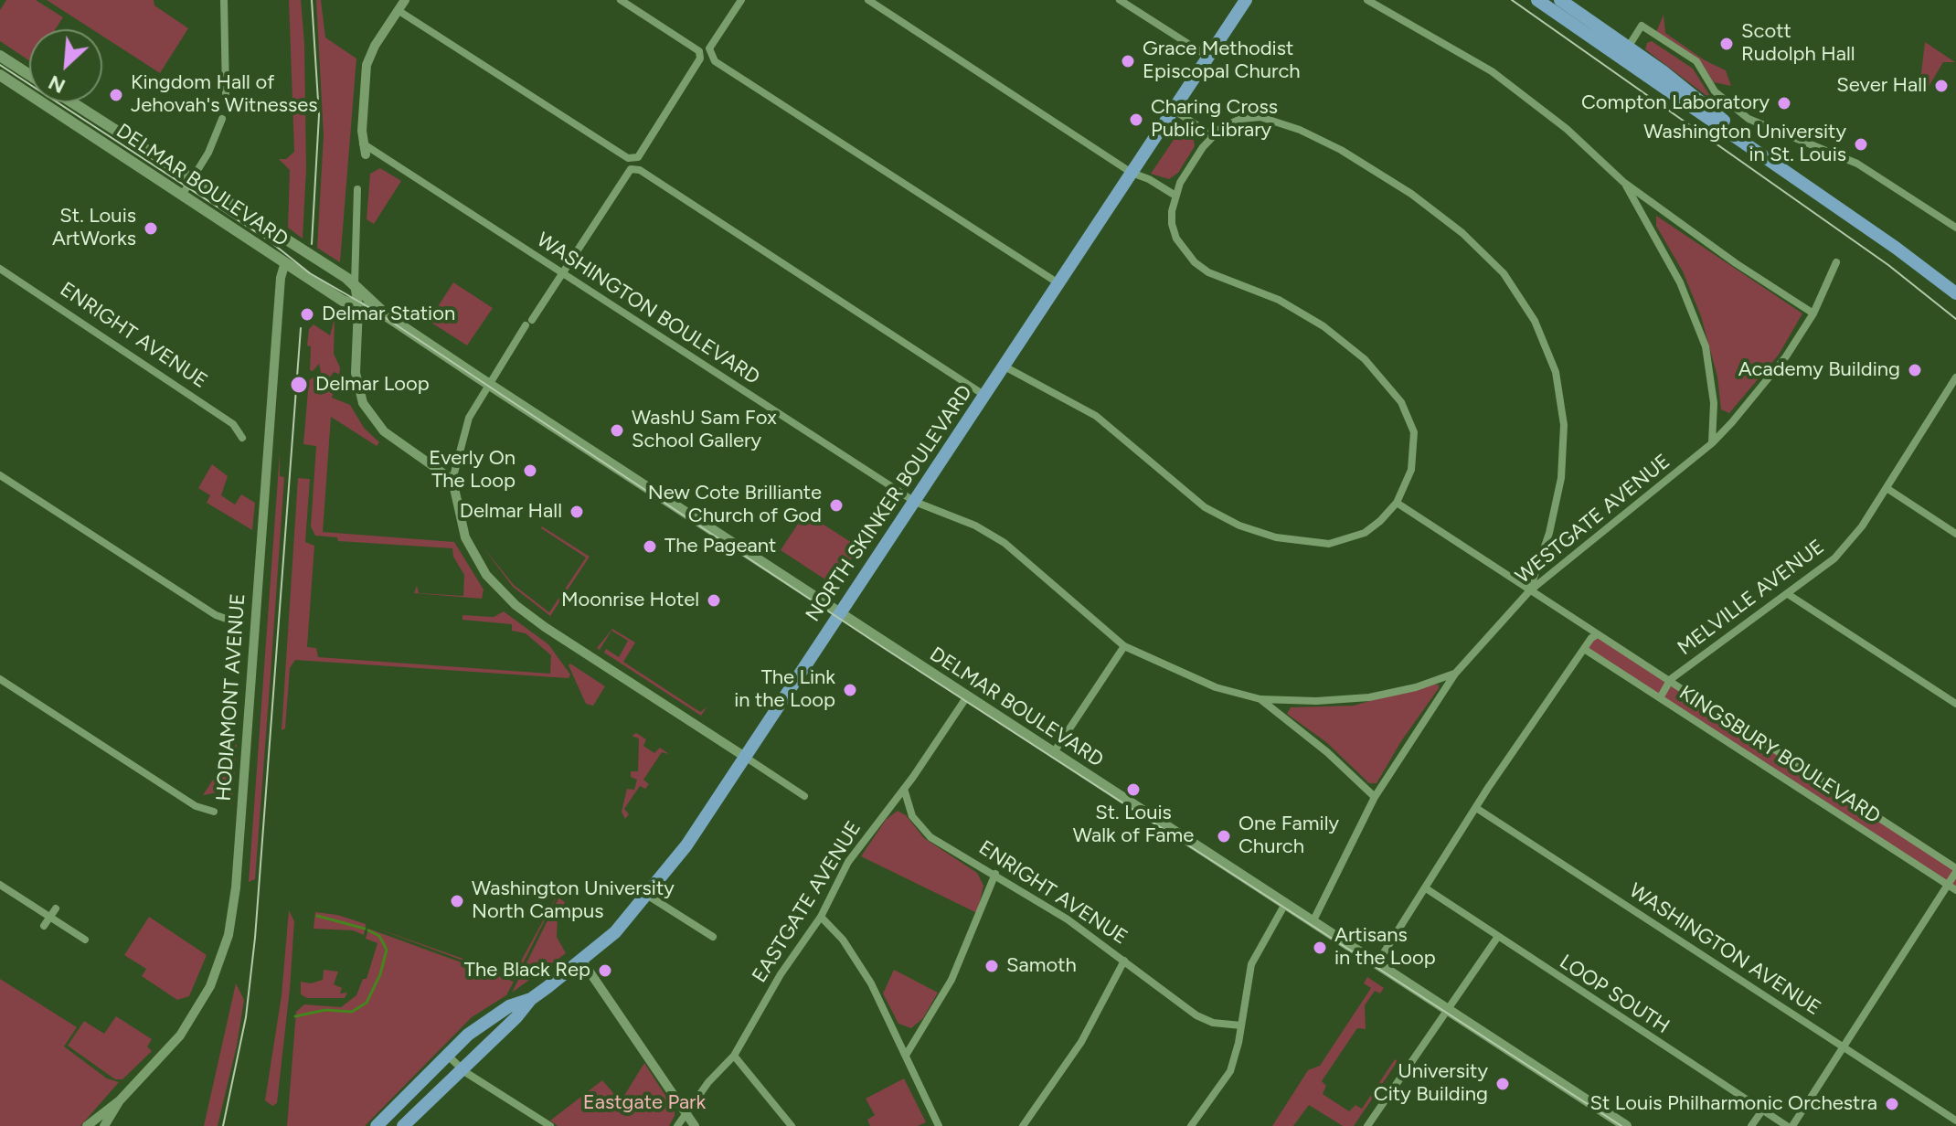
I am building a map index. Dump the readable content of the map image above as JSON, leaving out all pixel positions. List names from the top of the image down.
{
  "streets": {
    "main road": ["DELMAR BOULEVARD", "NORTH SKINKER BOULEVARD"],
    "street": [
      "WASHINGTON BOULEVARD",
      "ENRIGHT AVENUE",
      "WESTGATE AVENUE",
      "MELVILLE AVENUE",
      "HODIAMONT AVENUE",
      "KINGSBURY BOULEVARD",
      "EASTGATE AVENUE",
      "WASHINGTON AVENUE",
      "LOOP SOUTH"
    ]
  },
  "crossings": [
    ["DELMAR BOULEVARD", "NORTH SKINKER BOULEVARD"],
    ["DELMAR BOULEVARD", "WESTGATE AVENUE"],
    ["DELMAR BOULEVARD", "HODIAMONT AVENUE"],
    ["DELMAR BOULEVARD", "EASTGATE AVENUE"],
    ["WASHINGTON BOULEVARD", "NORTH SKINKER BOULEVARD"],
    ["ENRIGHT AVENUE", "EASTGATE AVENUE"],
    ["WESTGATE AVENUE", "KINGSBURY BOULEVARD"],
    ["MELVILLE AVENUE", "KINGSBURY BOULEVARD"]
  ],
  "parks": ["Eastgate Park"],
  "places": [
    "Scott Rudolph Hall",
    "Grace Methodist Episcopal Church",
    "Sever Hall",
    "Kingdom Hall of Jehovah's Witnesses",
    "Compton Laboratory",
    "Charing Cross Public Library",
    "Washington University in St. Louis",
    "St. Louis ArtWorks",
    "Delmar Station",
    "Academy Building",
    "Delmar Loop",
    "WashU Sam Fox School Gallery",
    "Everly On The Loop",
    "New Cote Brilliante Church of God",
    "Delmar Hall",
    "The Pageant",
    "Moonrise Hotel",
    "The Link in the Loop",
    "St. Louis Walk of Fame",
    "One Family Church",
    "Washington University North Campus",
    "Artisans in the Loop",
    "Samoth",
    "The Black Rep",
    "University City Building",
    "St Louis Philharmonic Orchestra"
  ],
  "north": "bottom left"
}
